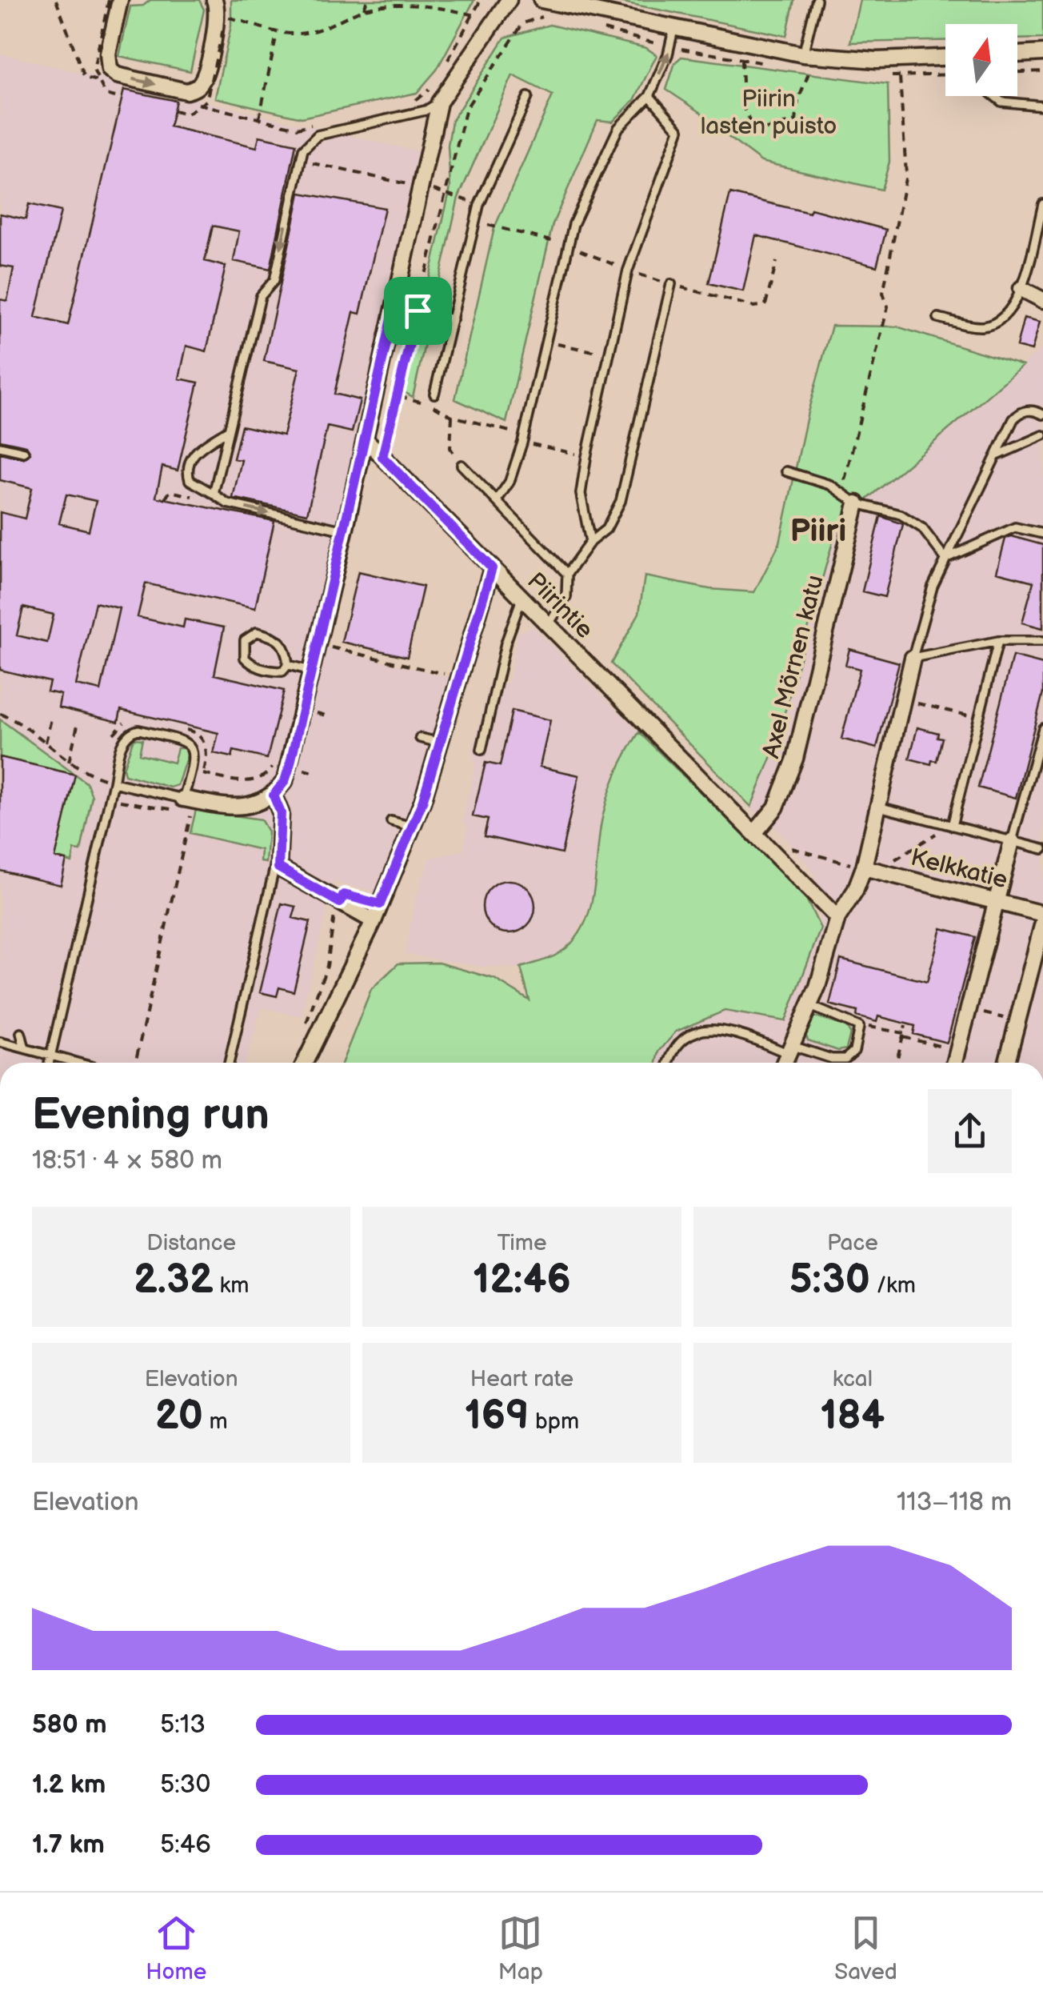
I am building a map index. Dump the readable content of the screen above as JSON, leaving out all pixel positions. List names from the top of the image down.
{
  "streets": {
    "street": ["Piirintie", "Axel Mörnen katu", "Kelkkatie"]
  },
  "crossings": [
    ["Piirintie", "Axel Mörnen katu"]
  ],
  "districts": ["Piiri"],
  "parks": ["Piirin lasten puisto"],
  "north": "top",
  "page": {
    "heading": ["Evening run", "18:51 · 4 × 580 m"],
    "stats": [
      ["Distance", "2.32 km"],
      ["Time", "12:46"],
      ["Pace", "5:30 /km"],
      ["Elevation", "20 m"],
      ["Heart rate", "169 bpm"],
      ["kcal", "184"]
    ],
    "chart": ["Elevation", "113–118 m"],
    "list": [
      {
        "name": "580 m",
        "note": "5:13"
      },
      {
        "name": "1.2 km",
        "note": "5:30"
      },
      {
        "name": "1.7 km",
        "note": "5:46"
      }
    ],
    "tabs": ["Home", "Map", "Saved"]
  }
}
